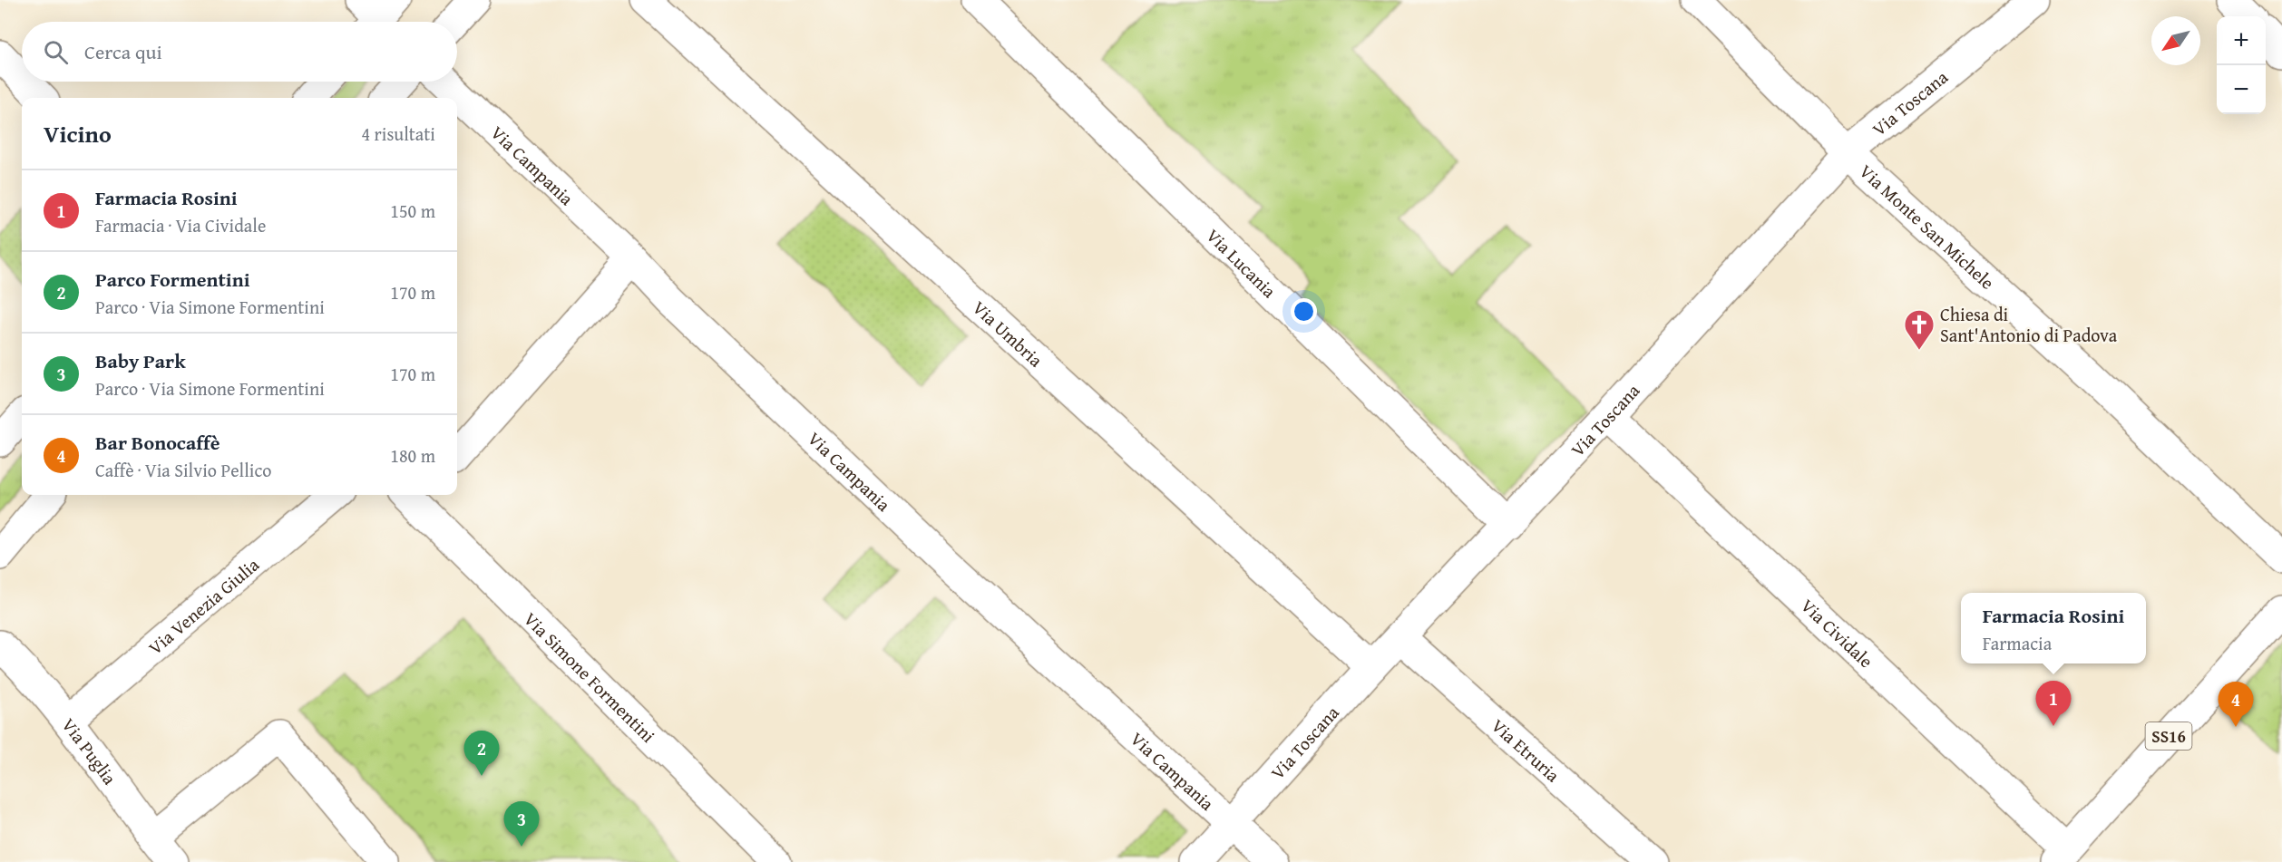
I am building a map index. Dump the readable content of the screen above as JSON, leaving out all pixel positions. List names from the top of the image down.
{
  "streets": {
    "street": [
      "Via Toscana",
      "Via Campania",
      "Via Monte San Michele",
      "Via Lucania",
      "Via Umbria",
      "Via Venezia Giulia",
      "Via Cividale",
      "Via Simone Formentini",
      "SS16",
      "Via Etruria",
      "Via Puglia"
    ]
  },
  "crossings": [
    ["Via Toscana", "Via Campania"],
    ["Via Toscana", "Via Monte San Michele"],
    ["Via Toscana", "Via Lucania"],
    ["Via Toscana", "Via Umbria"],
    ["Via Toscana", "Via Cividale"],
    ["Via Toscana", "Via Etruria"],
    ["Via Venezia Giulia", "Via Puglia"],
    ["Via Cividale", "SS16"]
  ],
  "places": {
    "church": ["Chiesa di Sant'Antonio di Padova"]
  },
  "north": "bottom left",
  "page": {
    "map_buttons": ["+", "−"],
    "search": "Cerca qui",
    "heading": ["Vicino", "4 risultati"],
    "list": [
      {
        "mark": "1",
        "name": "Farmacia Rosini",
        "note": "Farmacia · Via Cividale",
        "value": "150 m"
      },
      {
        "mark": "2",
        "name": "Parco Formentini",
        "note": "Parco · Via Simone Formentini",
        "value": "170 m"
      },
      {
        "mark": "3",
        "name": "Baby Park",
        "note": "Parco · Via Simone Formentini",
        "value": "170 m"
      },
      {
        "mark": "4",
        "name": "Bar Bonocaffè",
        "note": "Caffè · Via Silvio Pellico",
        "value": "180 m"
      }
    ],
    "popup": ["Farmacia Rosini", "Farmacia"],
    "pins": [
      "1",
      "4",
      "2",
      "3"
    ]
  }
}
